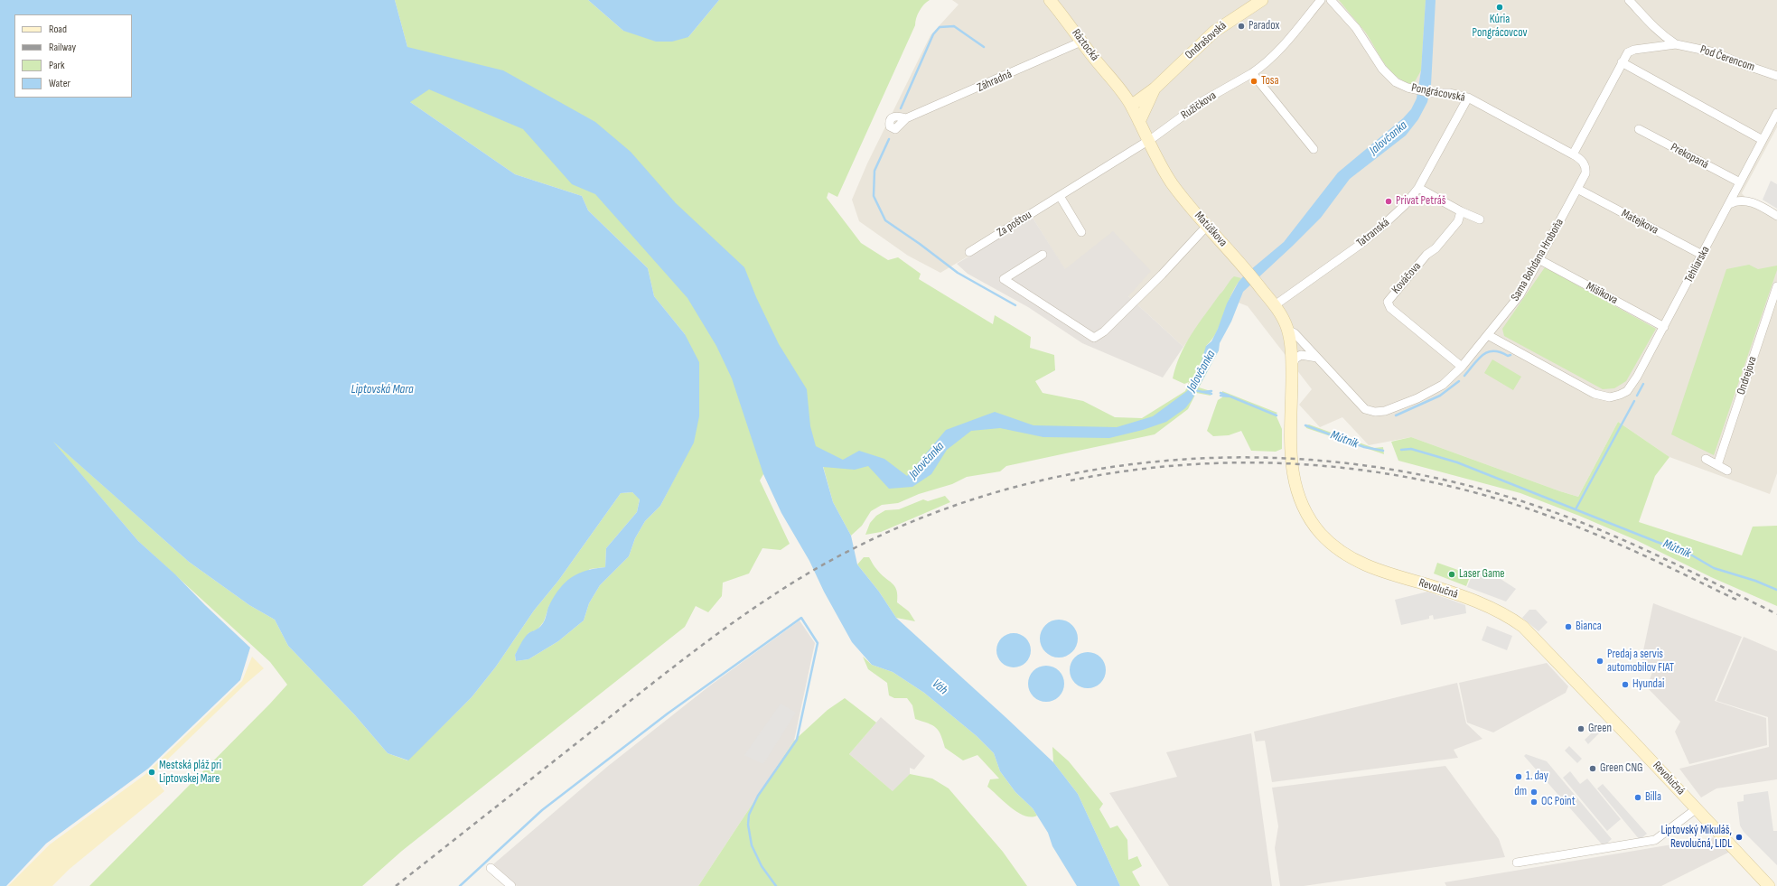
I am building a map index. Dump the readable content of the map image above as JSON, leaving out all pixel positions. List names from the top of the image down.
{
  "streets": {
    "main road": [
      "Ondrašovská",
      "Ráztocká",
      "Matúškova",
      "Revolučná"
    ],
    "street": [
      "Pod Čerencom",
      "Záhradná",
      "Pongrácovská",
      "Ružičkova",
      "Prekopaná",
      "Matejkova",
      "Za poštou",
      "Tatranská",
      "Sama Bohdana Hroboňa",
      "Tehliarska",
      "Kováčova",
      "Mišíkova",
      "Ondrejova"
    ]
  },
  "crossings": [
    ["Ondrašovská", "Matúškova"],
    ["Ráztocká", "Záhradná"],
    ["Ráztocká", "Matúškova"],
    ["Pongrácovská", "Tatranská"],
    ["Pongrácovská", "Sama Bohdana Hroboňa"],
    ["Ružičkova", "Za poštou"],
    ["Ružičkova", "Matúškova"],
    ["Prekopaná", "Tehliarska"],
    ["Matejkova", "Sama Bohdana Hroboňa"],
    ["Matejkova", "Tehliarska"],
    ["Za poštou", "Matúškova"],
    ["Matúškova", "Tatranská"],
    ["Matúškova", "Sama Bohdana Hroboňa"],
    ["Matúškova", "Revolučná"],
    ["Sama Bohdana Hroboňa", "Tehliarska"],
    ["Sama Bohdana Hroboňa", "Kováčova"],
    ["Sama Bohdana Hroboňa", "Mišíkova"],
    ["Tehliarska", "Mišíkova"]
  ],
  "water": [
    "Jalovčanka",
    "Liptovská Mara",
    "Mútnik",
    "Váh"
  ],
  "places": [
    "Kúria Pongrácovcov",
    "Paradox",
    "Tosa",
    "Privat Petráš",
    "Laser Game",
    "Bianca",
    "Predaj a servis automobilov FIAT",
    "Hyundai",
    "Green",
    "Green CNG",
    "Mestská pláž pri Liptovskej Mare",
    "1. day",
    "dm",
    "Billa",
    "OC Point",
    "Liptovský Mikuláš, Revolučná, LIDL"
  ],
  "legend": [
    "Road",
    "Railway",
    "Park",
    "Water"
  ]
}
